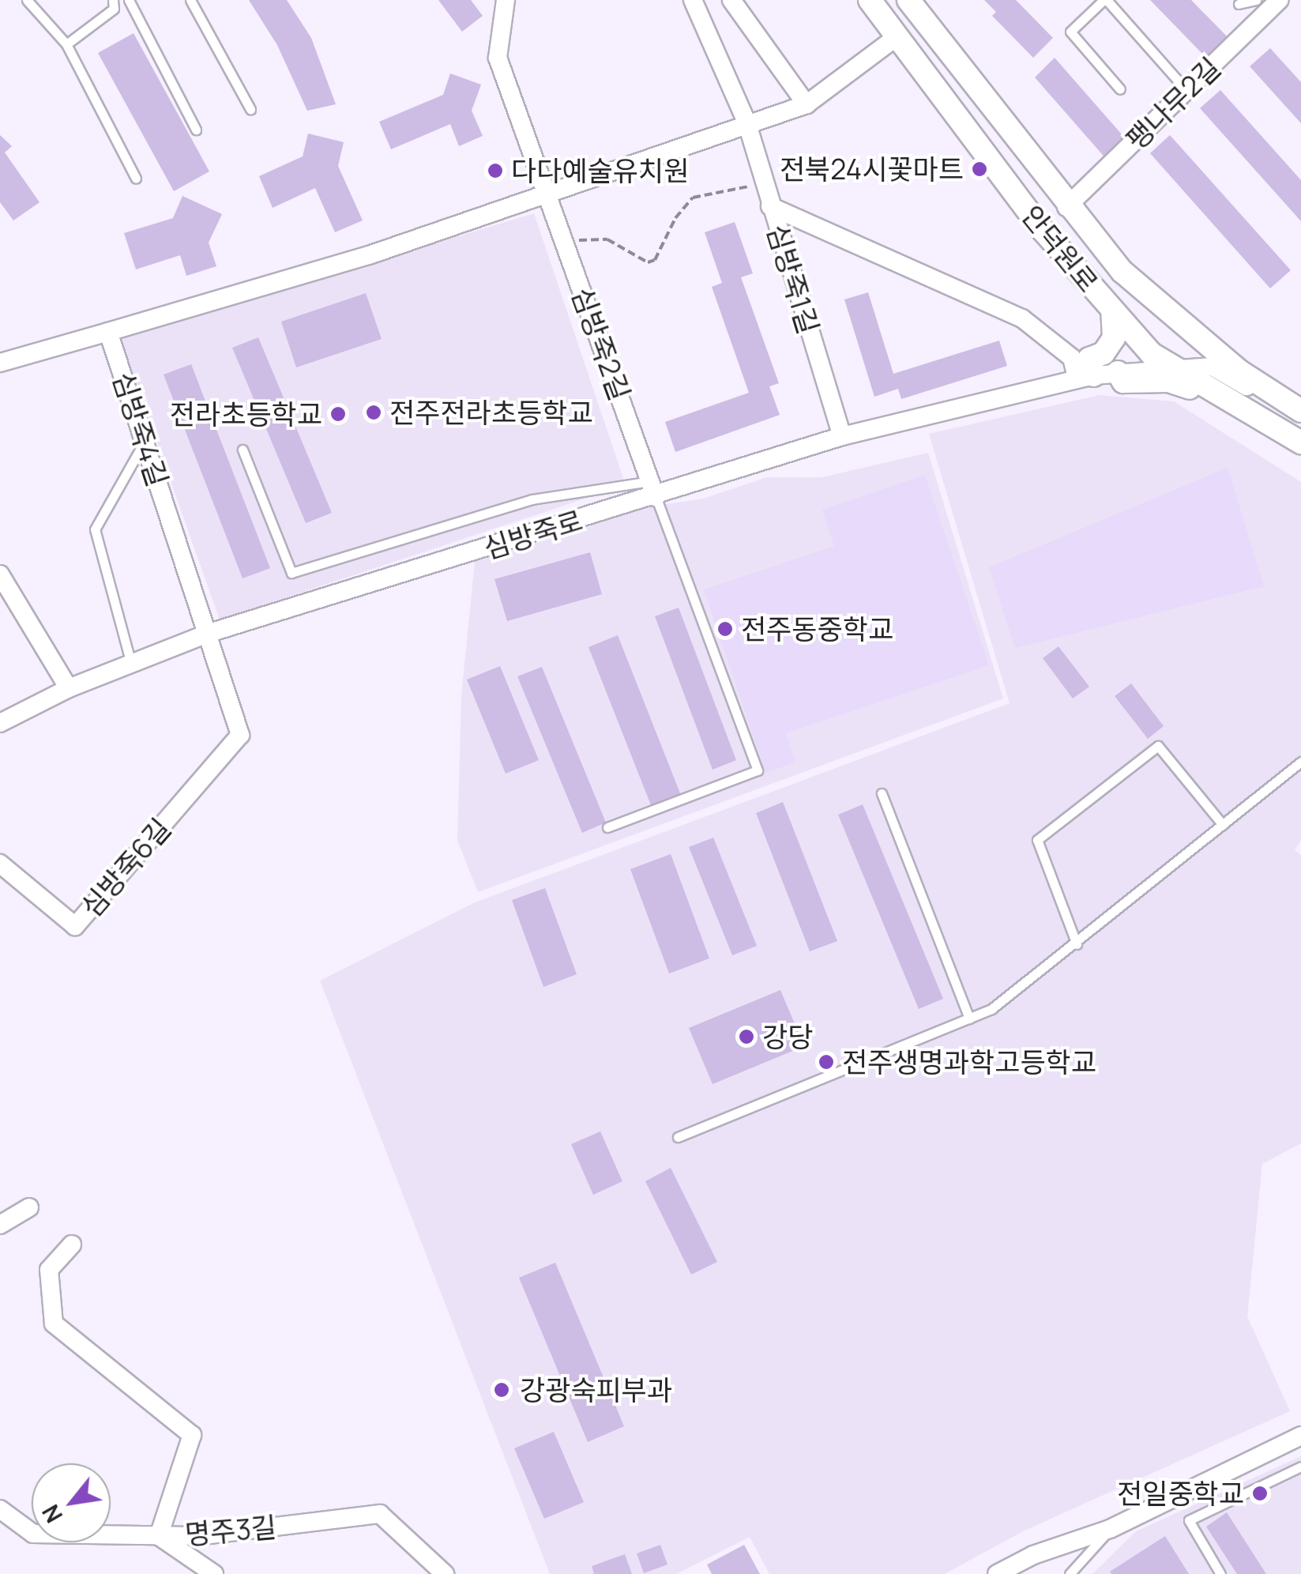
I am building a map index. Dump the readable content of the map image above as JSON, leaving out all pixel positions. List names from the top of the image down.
{
  "streets": {
    "street": [
      "팽나무2길",
      "안덕원로",
      "심방죽1길",
      "심방죽2길",
      "심방죽4길",
      "심방죽로",
      "심방죽6길",
      "명주3길"
    ]
  },
  "crossings": [
    ["팽나무2길", "안덕원로"],
    ["안덕원로", "심방죽로"],
    ["심방죽1길", "심방죽로"],
    ["심방죽2길", "심방죽로"],
    ["심방죽4길", "심방죽로"],
    ["심방죽4길", "심방죽6길"]
  ],
  "places": [
    "전북24시꽃마트",
    "다다예술유치원",
    "전주전라초등학교",
    "전라초등학교",
    "전주동중학교",
    "강당",
    "전주생명과학고등학교",
    "강광숙피부과",
    "전일중학교"
  ],
  "north": "bottom left"
}
